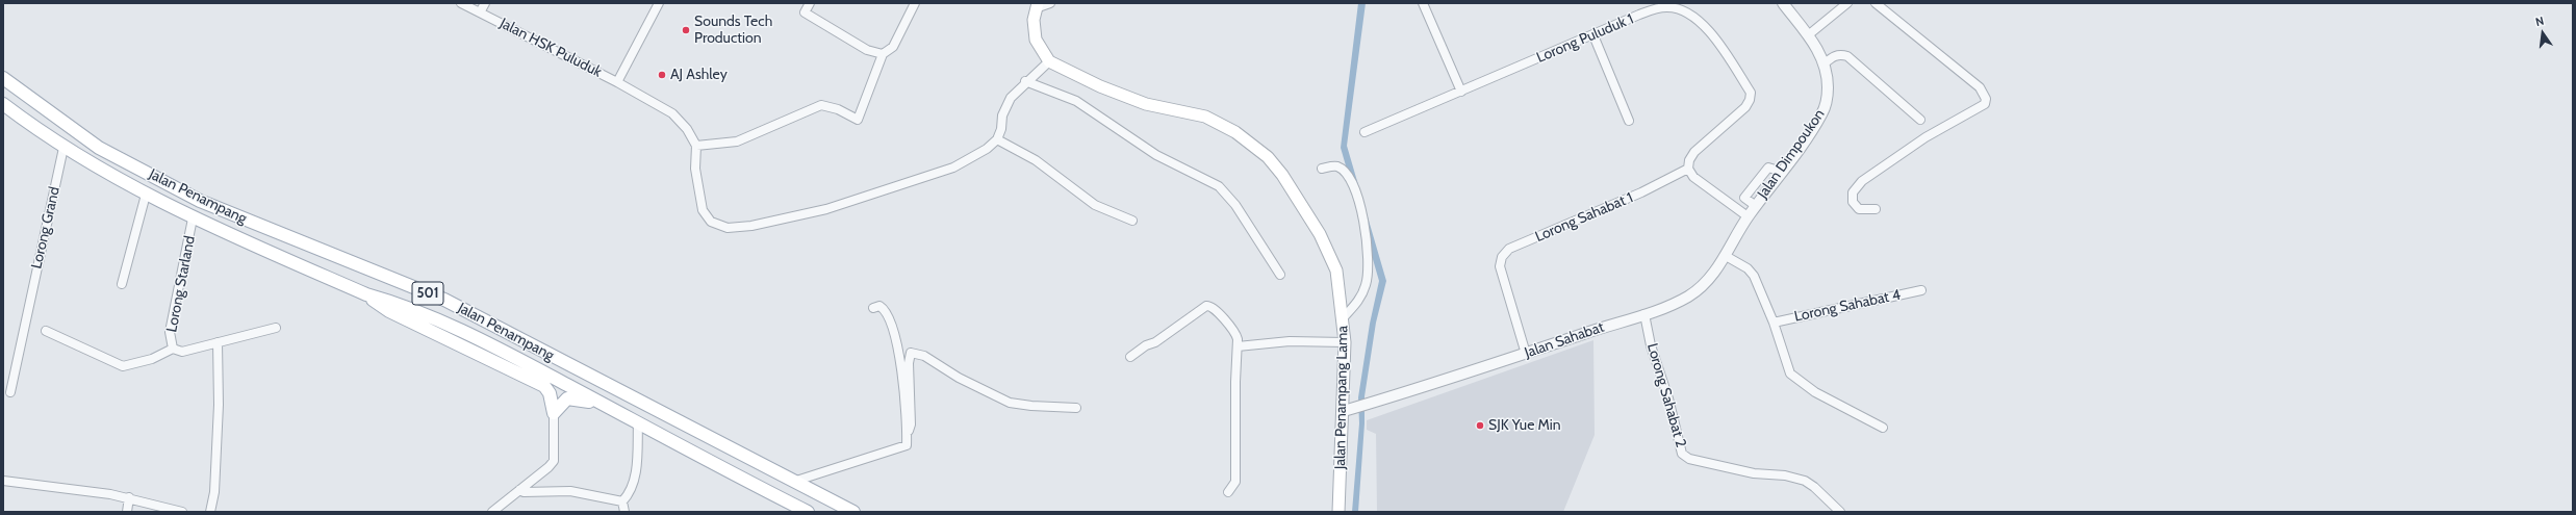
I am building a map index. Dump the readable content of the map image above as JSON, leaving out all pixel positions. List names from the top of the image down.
{
  "streets": {
    "main road": ["Jalan Penampang", "501", "Jalan Penampang Lama"],
    "street": [
      "Lorong Puluduk 1",
      "Jalan HSK Puluduk",
      "Jalan Dimpoukon",
      "Lorong Sahabat 1",
      "Lorong Grand",
      "Lorong Starland",
      "Lorong Sahabat 4",
      "Jalan Sahabat",
      "Lorong Sahabat 2"
    ]
  },
  "crossings": [
    ["Lorong Puluduk 1", "Lorong Sahabat 1"],
    ["Jalan Dimpoukon", "Jalan Sahabat"],
    ["Jalan Penampang", "Lorong Grand"],
    ["Jalan Penampang", "Lorong Starland"],
    ["Lorong Sahabat 1", "Jalan Sahabat"],
    ["Jalan Sahabat", "Lorong Sahabat 2"],
    ["Jalan Sahabat", "Jalan Penampang Lama"]
  ],
  "places": ["Sounds Tech Production", "AJ Ashley", "SJK Yue Min"],
  "north": "top"
}
